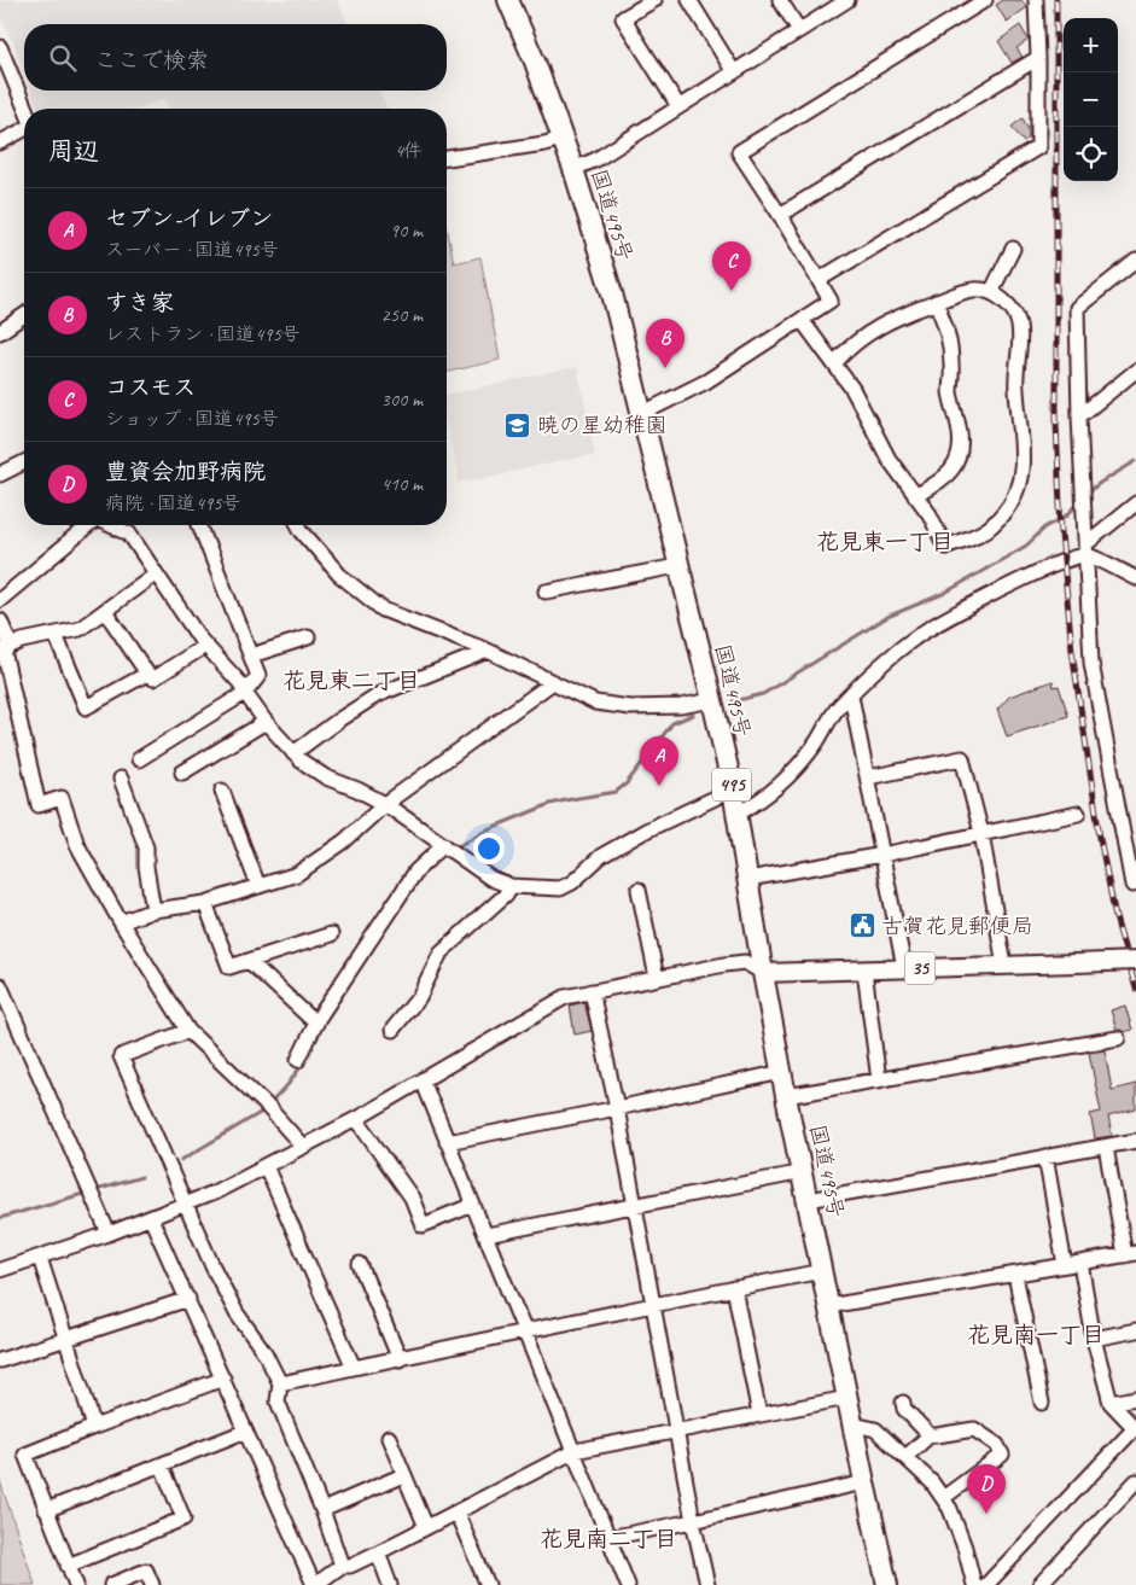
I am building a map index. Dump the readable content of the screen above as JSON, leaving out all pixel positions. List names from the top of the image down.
{
  "streets": {
    "highway": ["国道495号", "495"],
    "main road": ["35"]
  },
  "crossings": [
    ["国道495号", "35"]
  ],
  "districts": [
    "花見東一丁目",
    "花見東二丁目",
    "花見南一丁目",
    "花見南二丁目"
  ],
  "places": {
    "school or university": ["暁の星幼稚園"],
    "public building": ["古賀花見郵便局"]
  },
  "page": {
    "map_buttons": ["+", "−"],
    "search": "ここで検索",
    "heading": ["周辺", "4件"],
    "list": [
      {
        "mark": "A",
        "name": "セブン-イレブン",
        "note": "スーパー · 国道495号",
        "value": "90 m"
      },
      {
        "mark": "B",
        "name": "すき家",
        "note": "レストラン · 国道495号",
        "value": "250 m"
      },
      {
        "mark": "C",
        "name": "コスモス",
        "note": "ショップ · 国道495号",
        "value": "300 m"
      },
      {
        "mark": "D",
        "name": "豊資会加野病院",
        "note": "病院 · 国道495号",
        "value": "410 m"
      }
    ],
    "pins": [
      "C",
      "B",
      "A",
      "D"
    ]
  }
}
